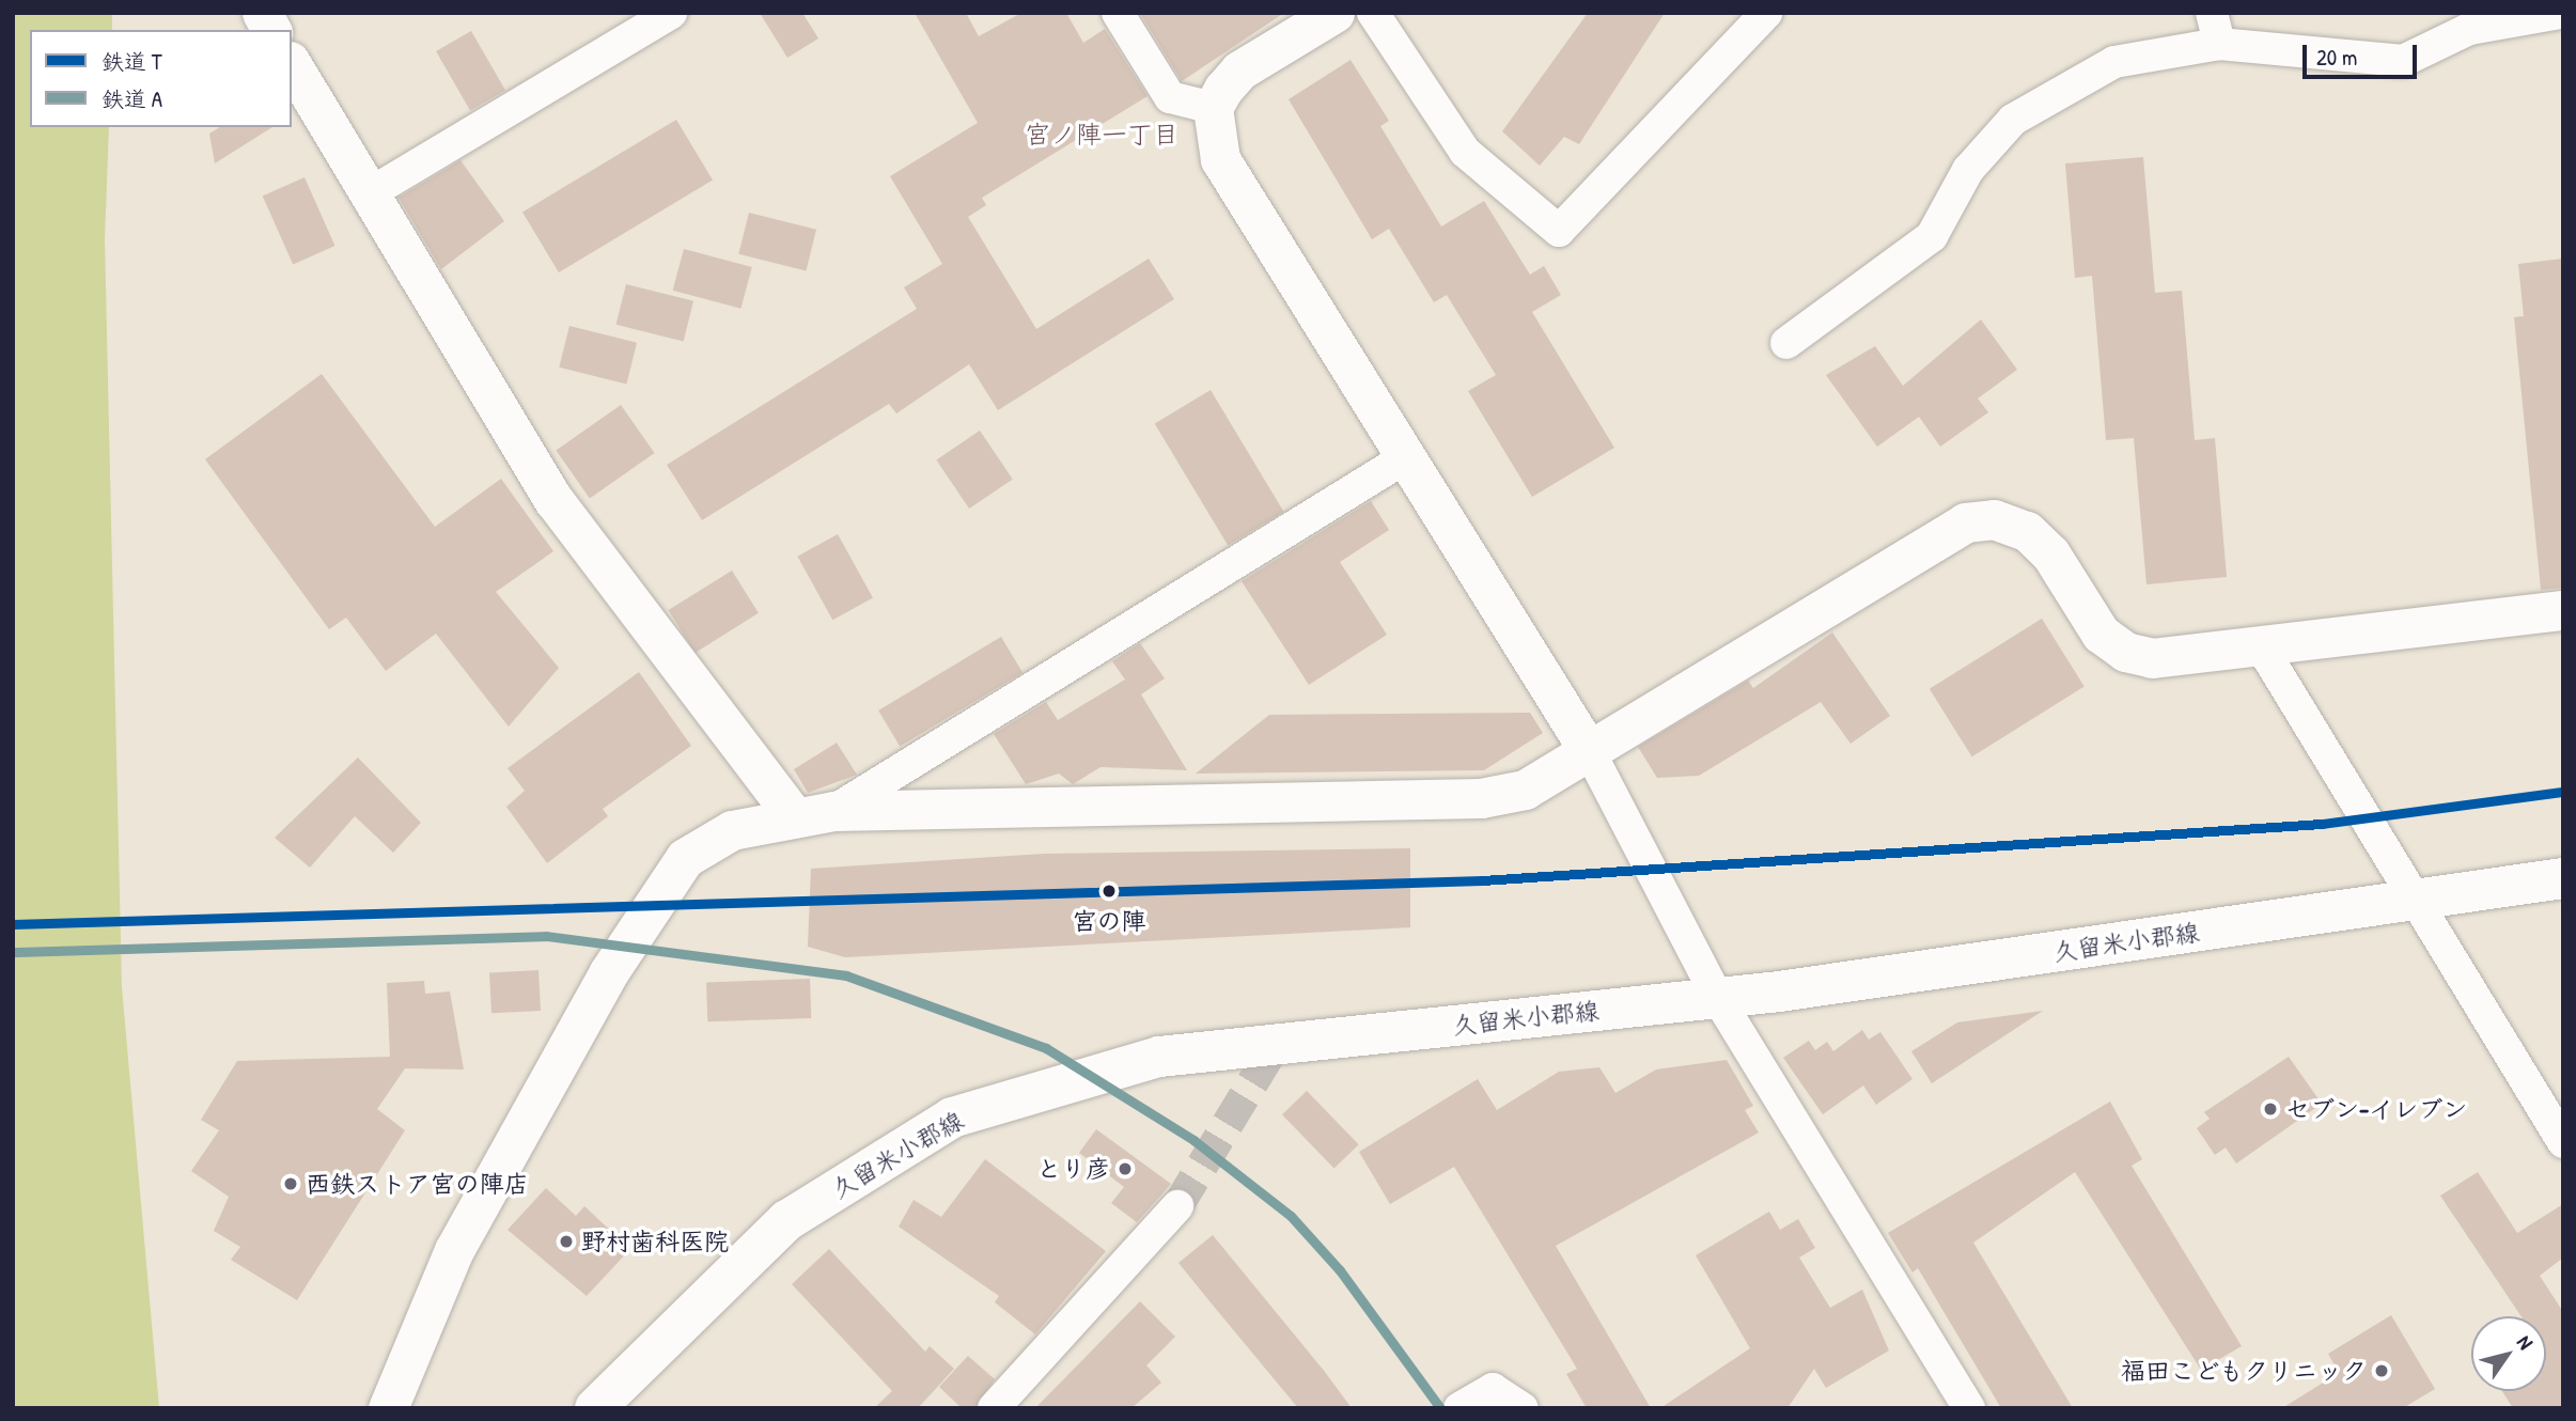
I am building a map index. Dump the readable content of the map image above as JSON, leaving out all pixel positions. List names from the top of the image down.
{
  "streets": {
    "main road": ["久留米小郡線"]
  },
  "districts": ["宮ノ陣一丁目"],
  "places": [
    "宮の陣",
    "セブン-イレブン",
    "とり彦",
    "西鉄ストア宮の陣店",
    "野村歯科医院",
    "福田こどもクリニック"
  ],
  "lines": ["rail line T", "rail line A"],
  "legend": ["鉄道 T", "鉄道 A"],
  "scale_bar": "20 m",
  "north": "top right"
}
